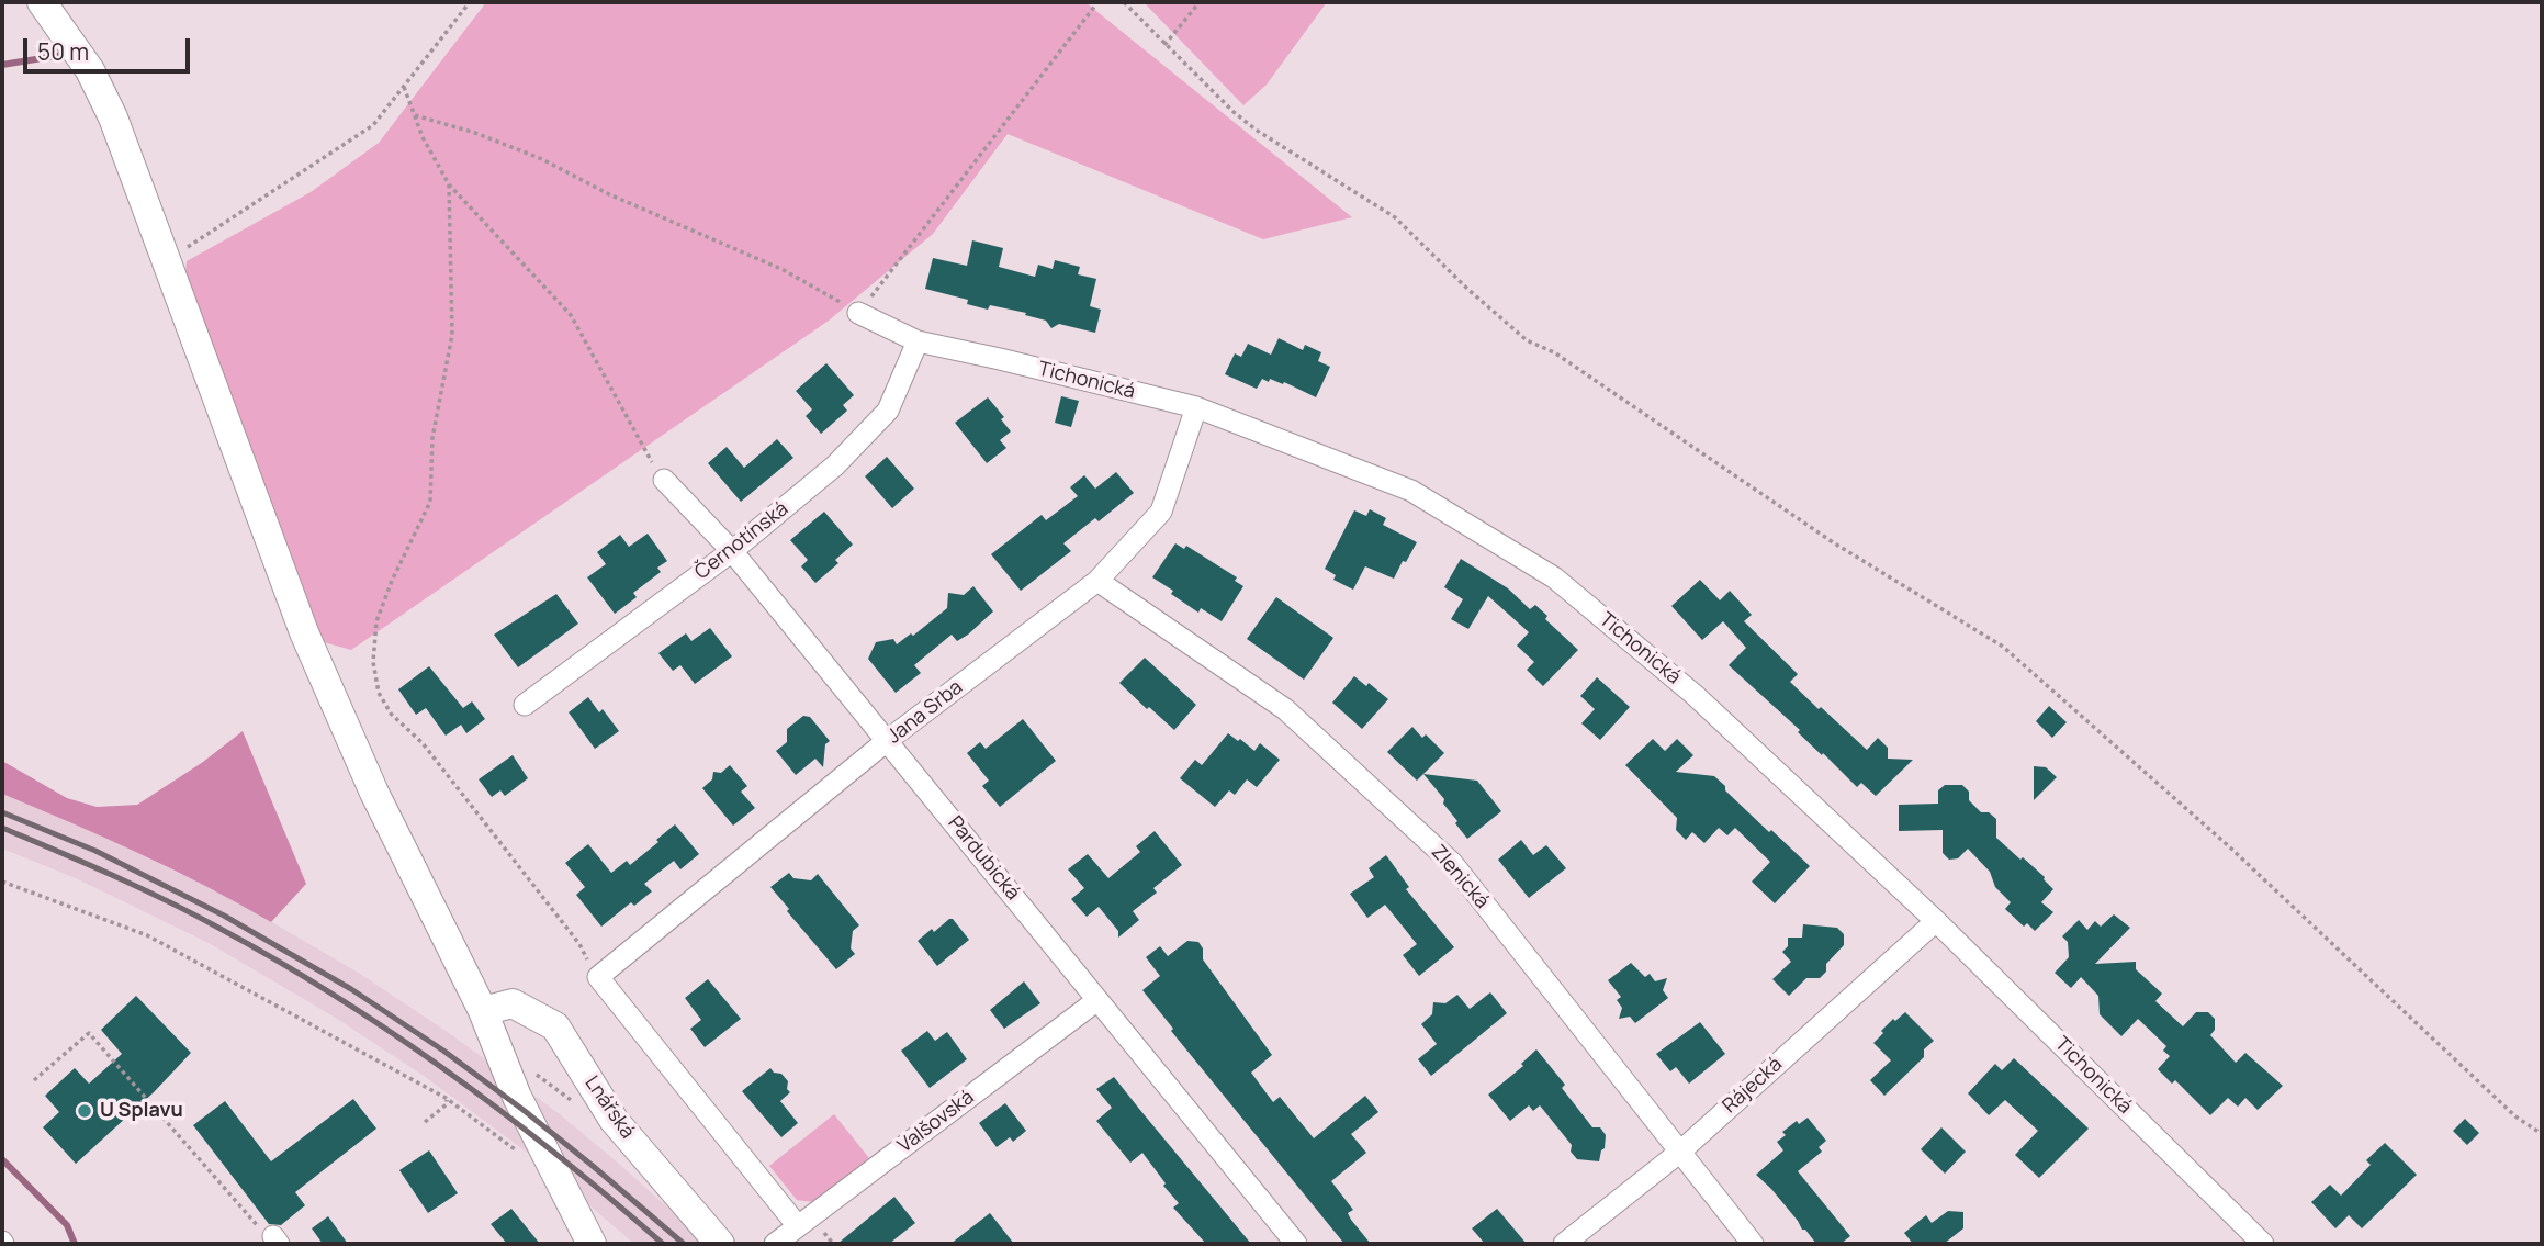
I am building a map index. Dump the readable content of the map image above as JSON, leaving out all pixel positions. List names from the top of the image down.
{
  "streets": {
    "street": [
      "Tichonická",
      "Černotínská",
      "Jana Srba",
      "Pardubická",
      "Zlenická",
      "Rájecká",
      "Lnářská",
      "Valšovská"
    ]
  },
  "crossings": [
    ["Tichonická", "Černotínská"],
    ["Tichonická", "Jana Srba"],
    ["Tichonická", "Rájecká"],
    ["Černotínská", "Pardubická"],
    ["Jana Srba", "Pardubická"],
    ["Jana Srba", "Zlenická"],
    ["Pardubická", "Valšovská"],
    ["Zlenická", "Rájecká"]
  ],
  "places": ["U Splavu"],
  "scale_bar": "50 m"
}
